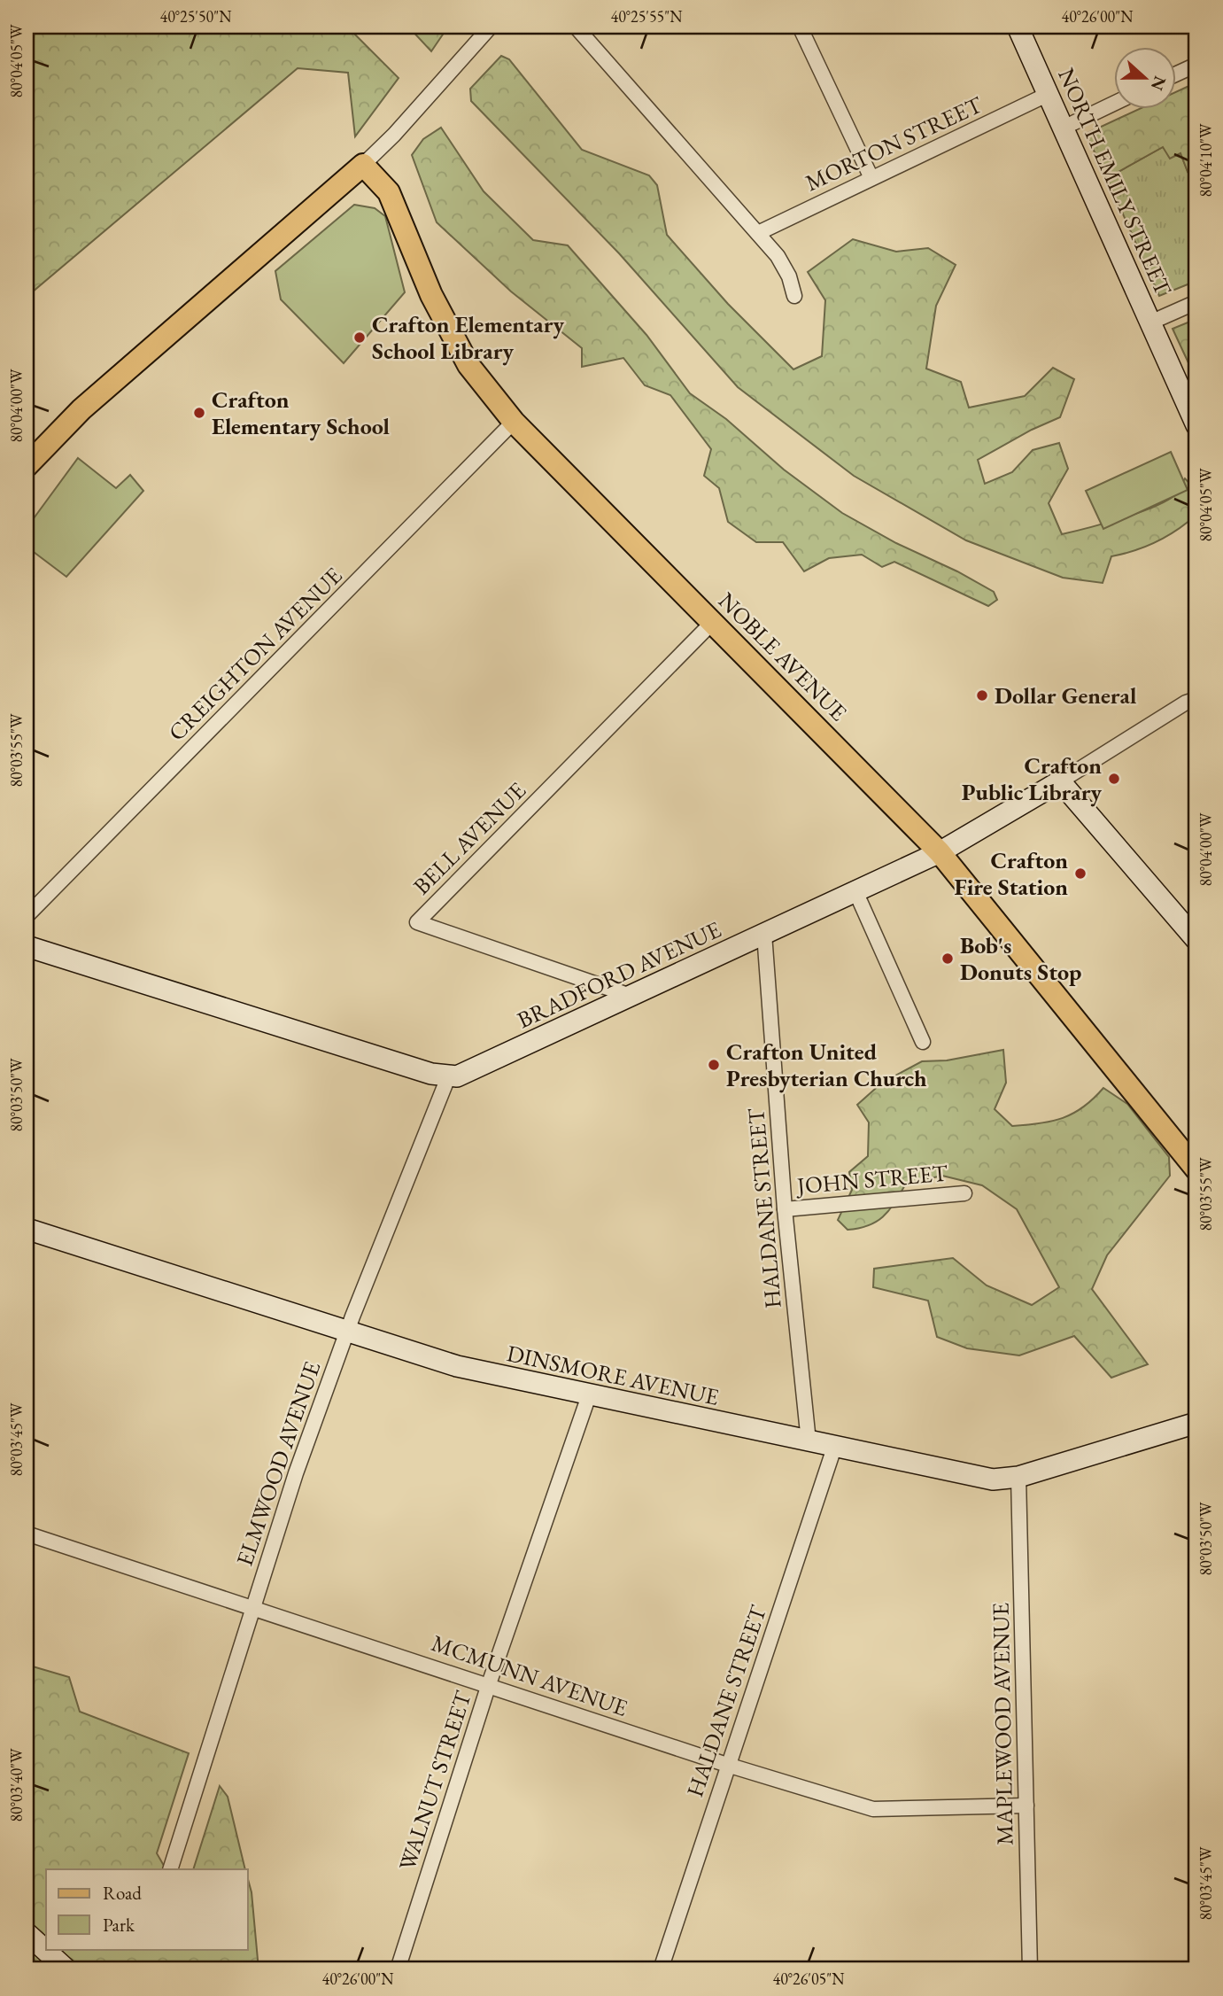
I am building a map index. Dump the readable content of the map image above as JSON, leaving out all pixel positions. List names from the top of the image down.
{
  "streets": {
    "main road": [
      "NORTH EMILY STREET",
      "NOBLE AVENUE",
      "BRADFORD AVENUE",
      "DINSMORE AVENUE"
    ],
    "street": [
      "MORTON STREET",
      "CREIGHTON AVENUE",
      "BELL AVENUE",
      "JOHN STREET",
      "HALDANE STREET",
      "ELMWOOD AVENUE",
      "MCMUNN AVENUE",
      "MAPLEWOOD AVENUE",
      "WALNUT STREET"
    ]
  },
  "crossings": [
    ["MORTON STREET", "NORTH EMILY STREET"],
    ["CREIGHTON AVENUE", "NOBLE AVENUE"],
    ["NOBLE AVENUE", "BELL AVENUE"],
    ["NOBLE AVENUE", "BRADFORD AVENUE"],
    ["BELL AVENUE", "BRADFORD AVENUE"],
    ["BRADFORD AVENUE", "HALDANE STREET"],
    ["BRADFORD AVENUE", "ELMWOOD AVENUE"],
    ["JOHN STREET", "HALDANE STREET"],
    ["HALDANE STREET", "DINSMORE AVENUE"],
    ["HALDANE STREET", "MCMUNN AVENUE"],
    ["DINSMORE AVENUE", "ELMWOOD AVENUE"],
    ["DINSMORE AVENUE", "MAPLEWOOD AVENUE"],
    ["DINSMORE AVENUE", "WALNUT STREET"],
    ["ELMWOOD AVENUE", "MCMUNN AVENUE"],
    ["MCMUNN AVENUE", "MAPLEWOOD AVENUE"],
    ["MCMUNN AVENUE", "WALNUT STREET"]
  ],
  "places": [
    "Crafton Elementary School Library",
    "Crafton Elementary School",
    "Dollar General",
    "Crafton Public Library",
    "Crafton Fire Station",
    "Bob's Donuts Stop",
    "Crafton United Presbyterian Church"
  ],
  "legend": ["Road", "Park"],
  "north": "right",
  "coordinates": [
    "40°25'50\"N",
    "40°25'55\"N",
    "40°26'00\"N",
    "80°04'05\"W",
    "80°04'10\"W",
    "80°04'00\"W",
    "80°03'55\"W",
    "80°03'50\"W",
    "80°03'45\"W",
    "80°03'40\"W",
    "40°26'05\"N"
  ]
}
